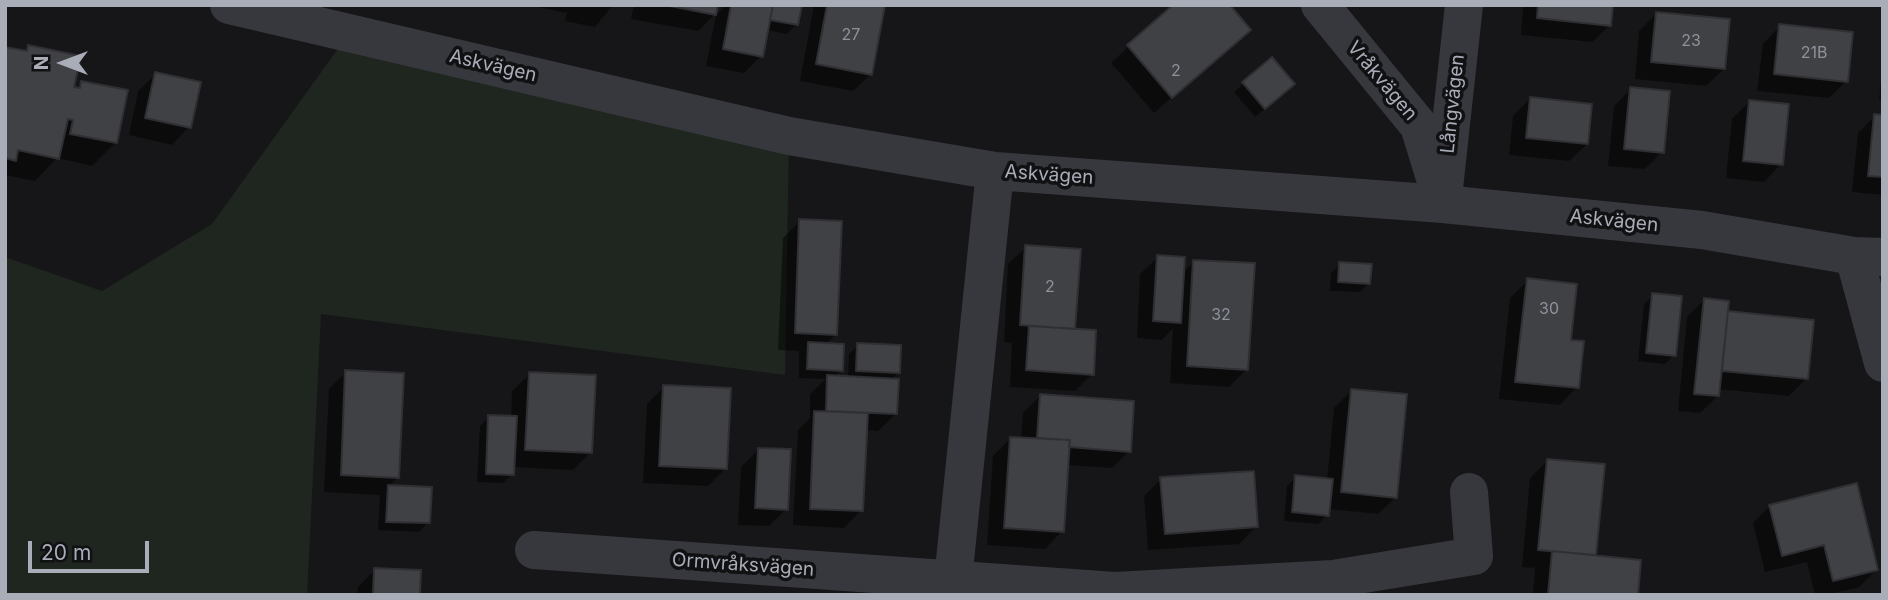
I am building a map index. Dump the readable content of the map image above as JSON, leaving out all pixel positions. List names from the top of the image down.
{
  "streets": {
    "street": [
      "Askvägen",
      "Vråkvägen",
      "Långvägen",
      "Ormvråksvägen"
    ]
  },
  "crossings": [
    ["Askvägen", "Vråkvägen"],
    ["Askvägen", "Långvägen"],
    ["Vråkvägen", "Långvägen"]
  ],
  "house_numbers": [
    "27",
    "23",
    "21B",
    "2",
    "2",
    "30",
    "32"
  ],
  "scale_bar": "20 m",
  "north": "left"
}
